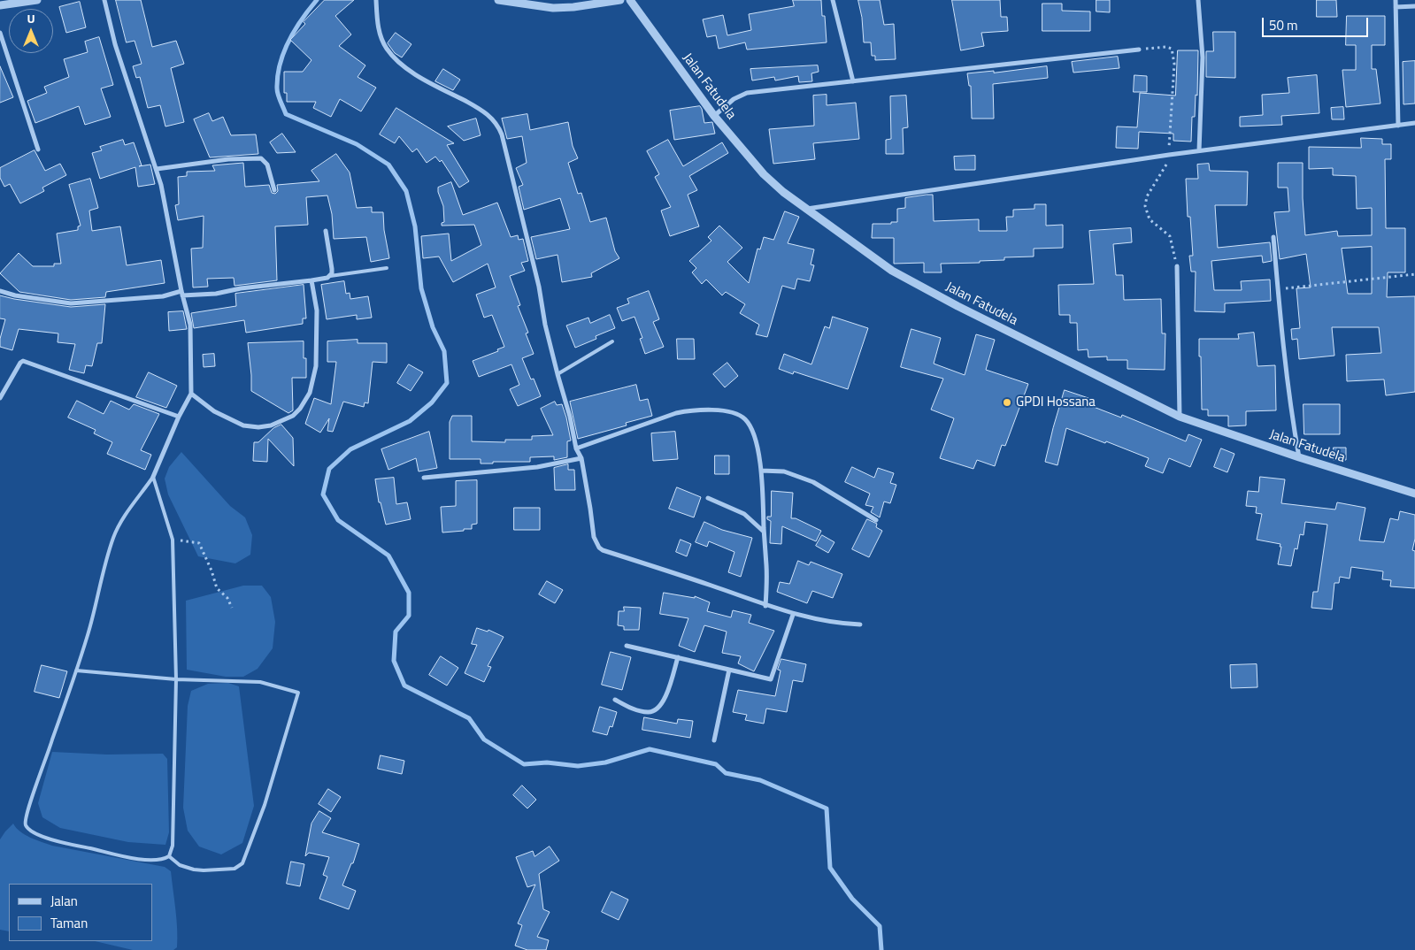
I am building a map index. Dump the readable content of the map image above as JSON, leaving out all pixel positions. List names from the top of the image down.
{
  "streets": {
    "street": ["Jalan Fatudela"]
  },
  "places": ["GPDI Hossana"],
  "legend": ["Jalan", "Taman"],
  "scale_bar": "50 m",
  "north": "top"
}
